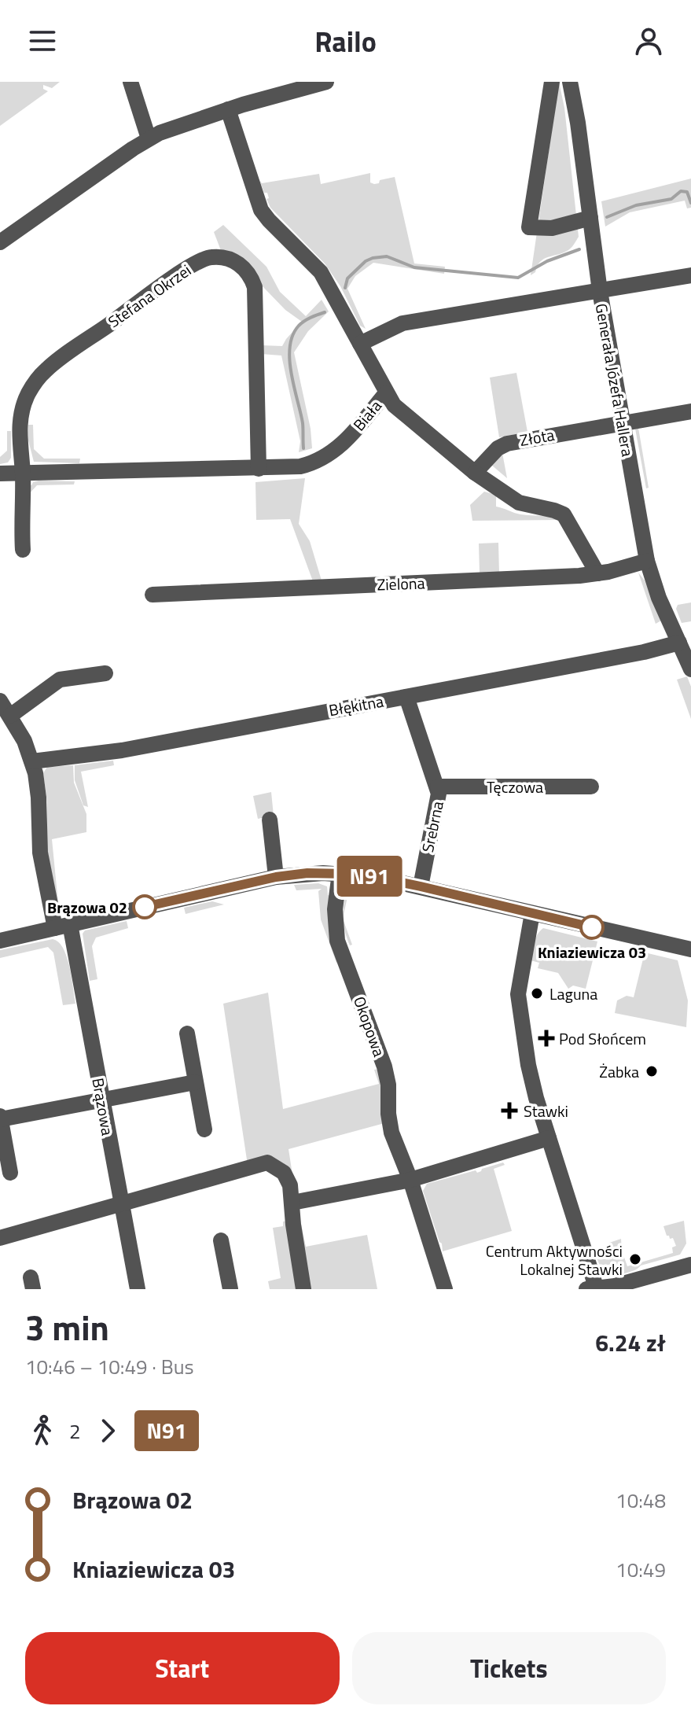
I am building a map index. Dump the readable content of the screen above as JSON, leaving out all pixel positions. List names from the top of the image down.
{
  "streets": {
    "street": [
      "Stefana Okrzei",
      "Generała Józefa Hallera",
      "Biała",
      "Złota",
      "Zielona",
      "Błękitna",
      "Tęczowa",
      "Srebrna",
      "Okopowa",
      "Brązowa"
    ]
  },
  "crossings": [
    ["Stefana Okrzei", "Biała"],
    ["Generała Józefa Hallera", "Złota"],
    ["Generała Józefa Hallera", "Zielona"],
    ["Generała Józefa Hallera", "Błękitna"],
    ["Błękitna", "Srebrna"],
    ["Błękitna", "Brązowa"],
    ["Tęczowa", "Srebrna"]
  ],
  "places": {
    "other": [
      "Brązowa 02",
      "Kniaziewicza 03",
      "Laguna",
      "Żabka",
      "Centrum Aktywności Lokalnej Stawki"
    ],
    "health": ["Pod Słońcem", "Stawki"]
  },
  "lines": ["bus line N91"],
  "page": {
    "header": "Railo",
    "on_map": "N91",
    "heading": ["3 min", "10:46 – 10:49 · Bus", "6.24 zł"],
    "legs": ["2", "N91"],
    "list": [
      {
        "name": "Brązowa 02",
        "value": "10:48"
      },
      {
        "name": "Kniaziewicza 03",
        "value": "10:49"
      }
    ],
    "buttons": ["Start", "Tickets"]
  }
}
